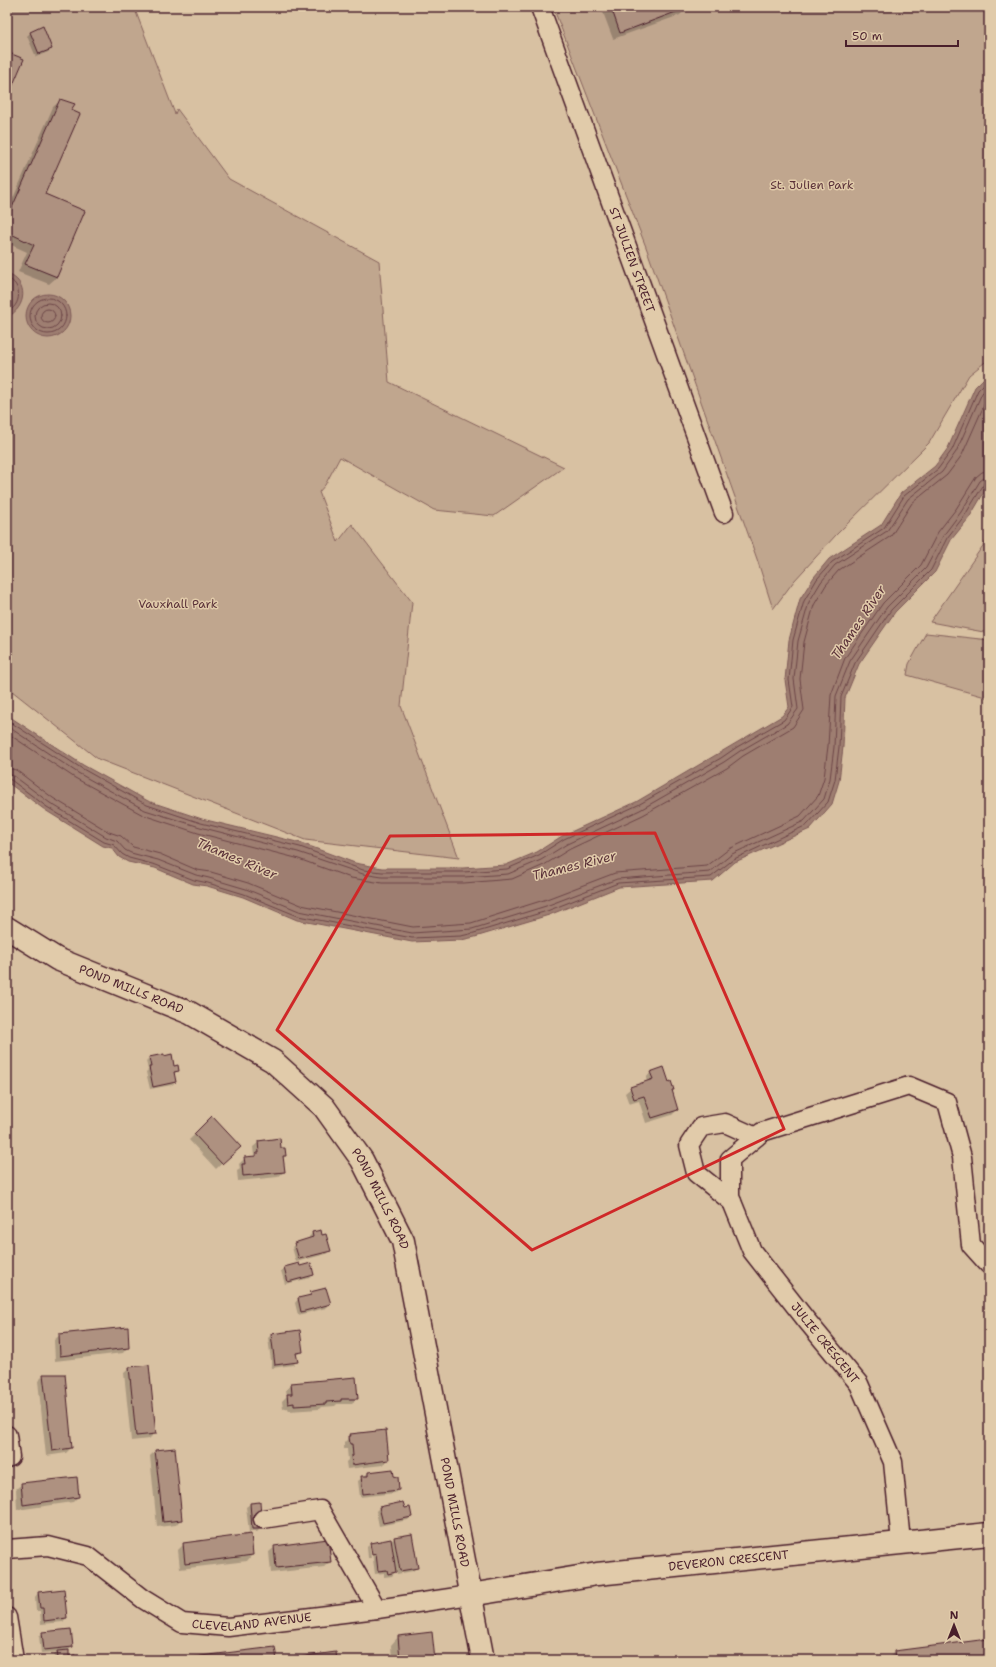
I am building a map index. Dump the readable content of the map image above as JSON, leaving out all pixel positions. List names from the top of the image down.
{
  "streets": {
    "main road": ["POND MILLS ROAD", "DEVERON CRESCENT"],
    "street": ["ST JULIEN STREET", "JULIE CRESCENT", "CLEVELAND AVENUE"]
  },
  "crossings": [
    ["POND MILLS ROAD", "DEVERON CRESCENT"],
    ["POND MILLS ROAD", "CLEVELAND AVENUE"],
    ["JULIE CRESCENT", "DEVERON CRESCENT"],
    ["DEVERON CRESCENT", "CLEVELAND AVENUE"]
  ],
  "water": ["Thames River"],
  "parks": ["St. Julien Park", "Vauxhall Park"],
  "scale_bar": "50 m",
  "north": "top"
}
